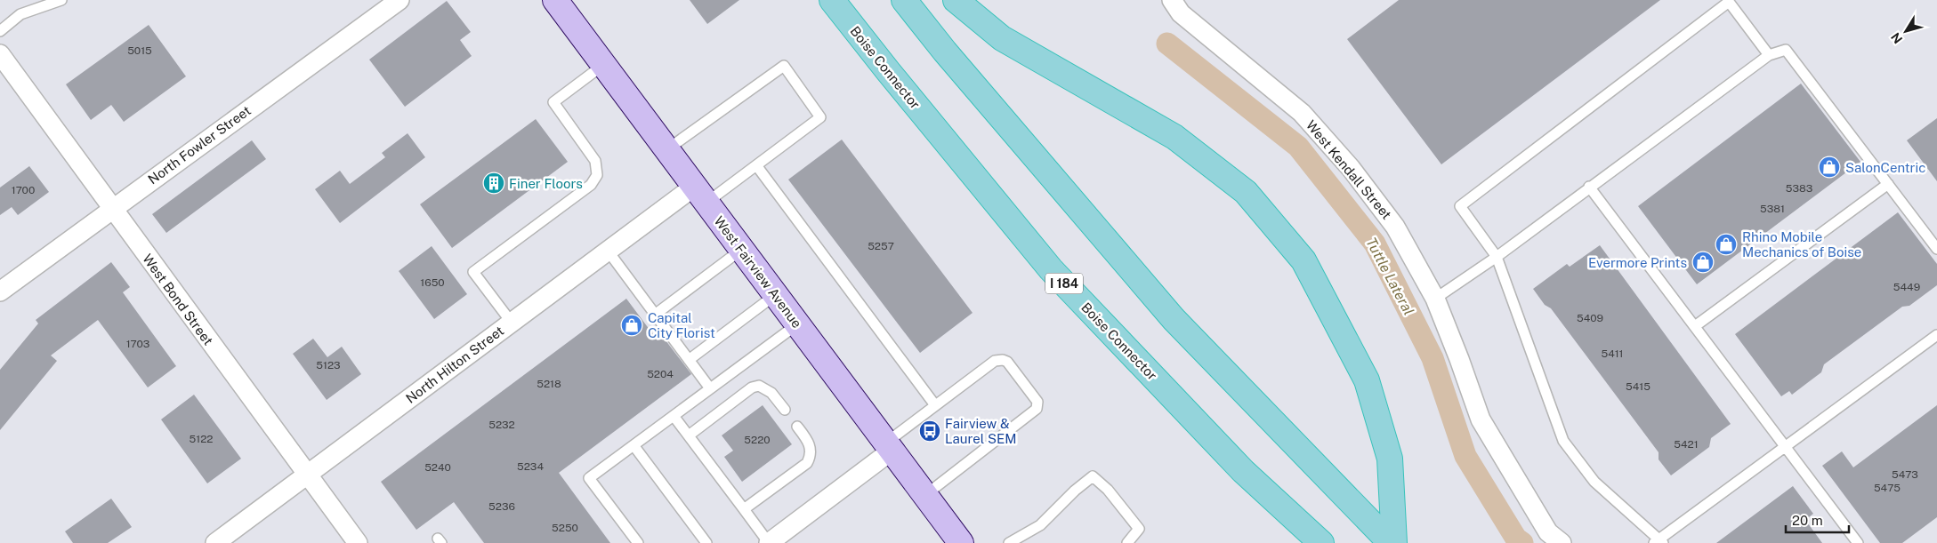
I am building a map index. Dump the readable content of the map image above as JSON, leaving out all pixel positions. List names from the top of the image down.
{
  "streets": {
    "highway": ["Boise Connector", "I 184"],
    "main road": ["West Fairview Avenue"],
    "street": [
      "North Fowler Street",
      "West Kendall Street",
      "West Bond Street",
      "North Hilton Street"
    ]
  },
  "crossings": [
    ["North Fowler Street", "West Bond Street"],
    ["West Fairview Avenue", "North Hilton Street"],
    ["West Bond Street", "North Hilton Street"]
  ],
  "water": ["Tuttle Lateral"],
  "places": {
    "shop": [
      "SalonCentric",
      "Rhino Mobile Mechanics of Boise",
      "Evermore Prints",
      "Capital City Florist"
    ],
    "building": ["Finer Floors"],
    "bus stop": ["Fairview & Laurel SEM"]
  },
  "house_numbers": [
    "5015",
    "5383",
    "1700",
    "5381",
    "5257",
    "1650",
    "5449",
    "5409",
    "1703",
    "5411",
    "5123",
    "5204",
    "5218",
    "5415",
    "5232",
    "5122",
    "5220",
    "5421",
    "5234",
    "5240",
    "5473",
    "5475",
    "5236",
    "5250"
  ],
  "scale_bar": "20 m",
  "north": "bottom left"
}
